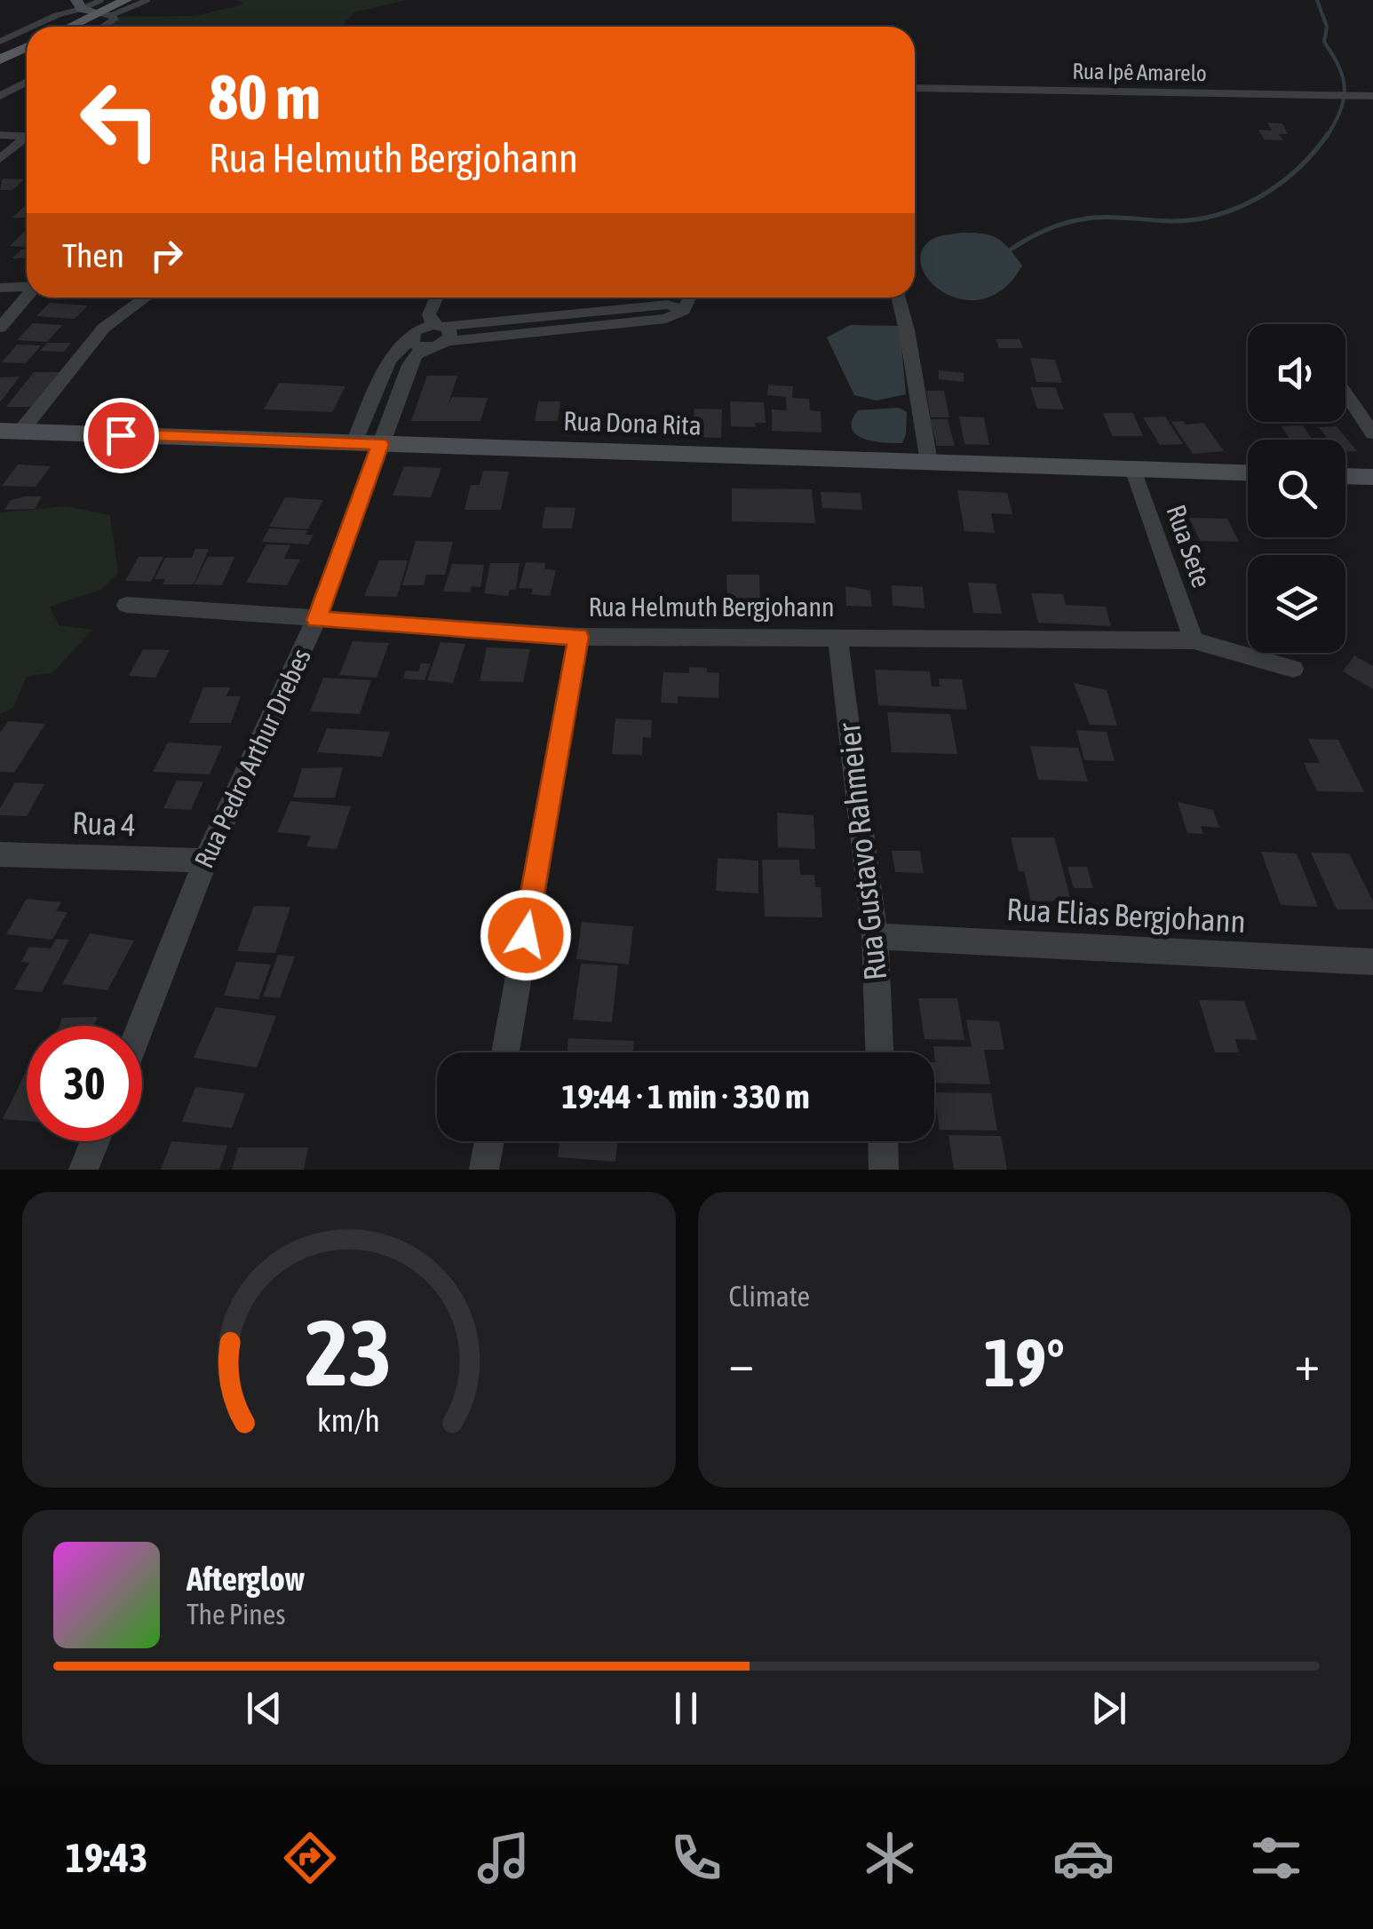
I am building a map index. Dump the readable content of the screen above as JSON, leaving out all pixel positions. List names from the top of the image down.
{
  "streets": {
    "main road": ["Rua Dona Rita"],
    "street": [
      "Rua Ipê Amarelo",
      "Rua Sete",
      "Rua Helmuth Bergjohann",
      "Rua Pedro Arthur Drebes",
      "Rua 4",
      "Rua Gustavo Rahmeier",
      "Rua Elias Bergjohann"
    ]
  },
  "crossings": [
    ["Rua Dona Rita", "Rua Sete"],
    ["Rua Dona Rita", "Rua Pedro Arthur Drebes"],
    ["Rua Sete", "Rua Helmuth Bergjohann"],
    ["Rua Helmuth Bergjohann", "Rua Pedro Arthur Drebes"],
    ["Rua Helmuth Bergjohann", "Rua Gustavo Rahmeier"],
    ["Rua Pedro Arthur Drebes", "Rua 4"],
    ["Rua Gustavo Rahmeier", "Rua Elias Bergjohann"]
  ],
  "page": {
    "turn": ["80 m", "Rua Helmuth Bergjohann"],
    "then": "Then",
    "limit": "30",
    "trip": "19:44 · 1 min · 330 m",
    "tile": "Climate",
    "heat": ["−", "19°", "+"],
    "song": ["Afterglow", "The Pines"],
    "tabs": "19:43",
    "gauge": ["23", "km/h"]
  }
}
